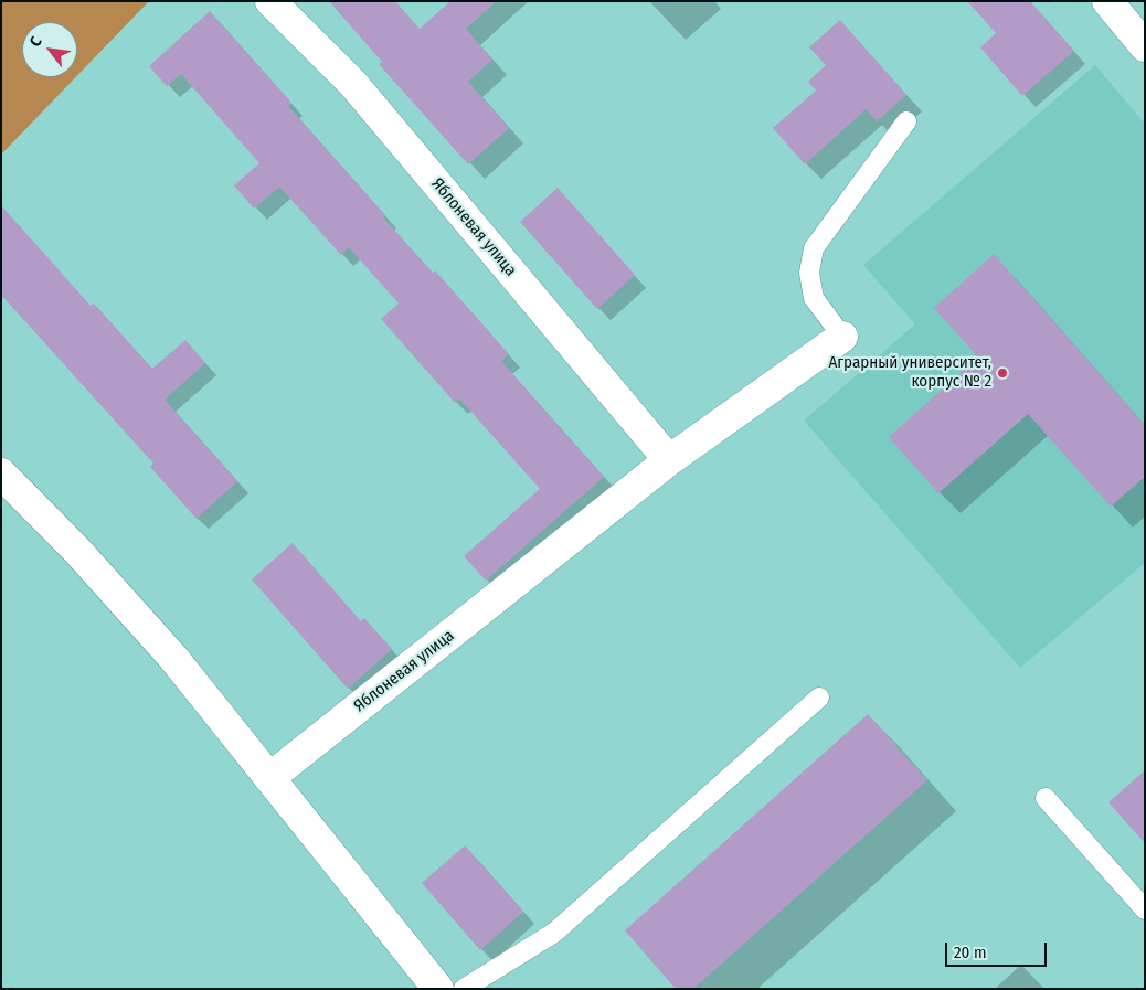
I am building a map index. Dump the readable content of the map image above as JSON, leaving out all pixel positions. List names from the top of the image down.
{
  "streets": {
    "street": ["Яблоневая улица"]
  },
  "places": ["Аграрный университет, корпус № 2"],
  "scale_bar": "20 m",
  "north": "top left"
}
